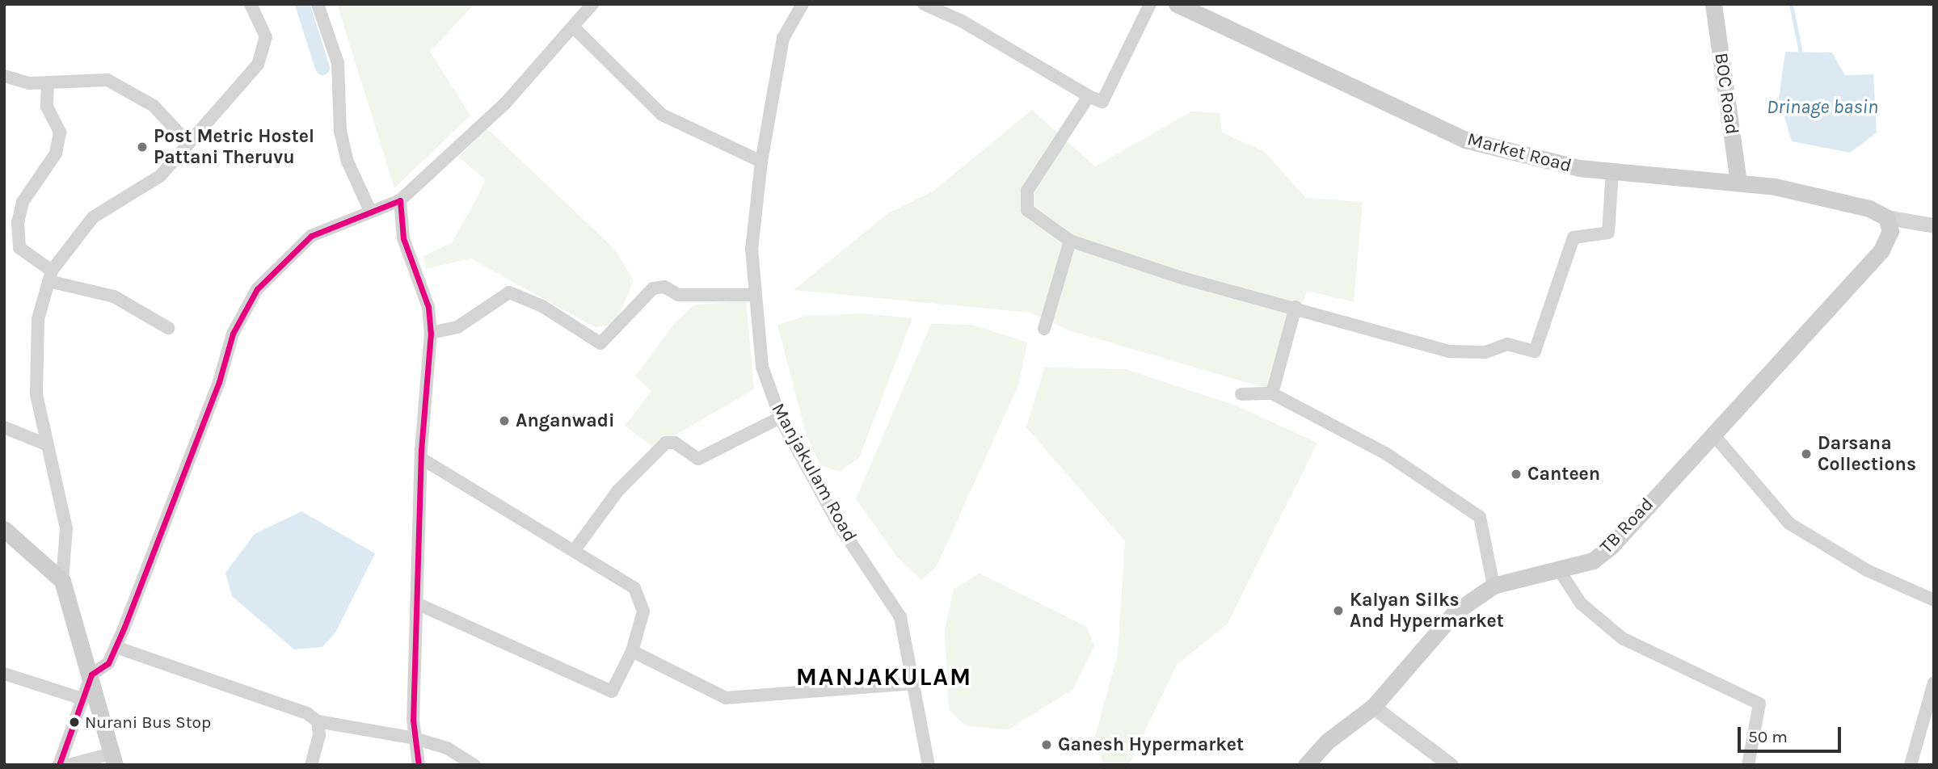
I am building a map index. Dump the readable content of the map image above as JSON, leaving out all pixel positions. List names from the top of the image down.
{
  "streets": {
    "main road": ["BOC Road", "Market Road", "TB Road"],
    "street": ["Manjakulam Road"]
  },
  "crossings": [
    ["BOC Road", "Market Road"],
    ["Market Road", "TB Road"]
  ],
  "districts": ["MANJAKULAM"],
  "water": ["Drinage basin"],
  "places": [
    "Post Metric Hostel Pattani Theruvu",
    "Anganwadi",
    "Darsana Collections",
    "Canteen",
    "Kalyan Silks And Hypermarket",
    "Nurani Bus Stop",
    "Ganesh Hypermarket"
  ],
  "scale_bar": "50 m"
}
